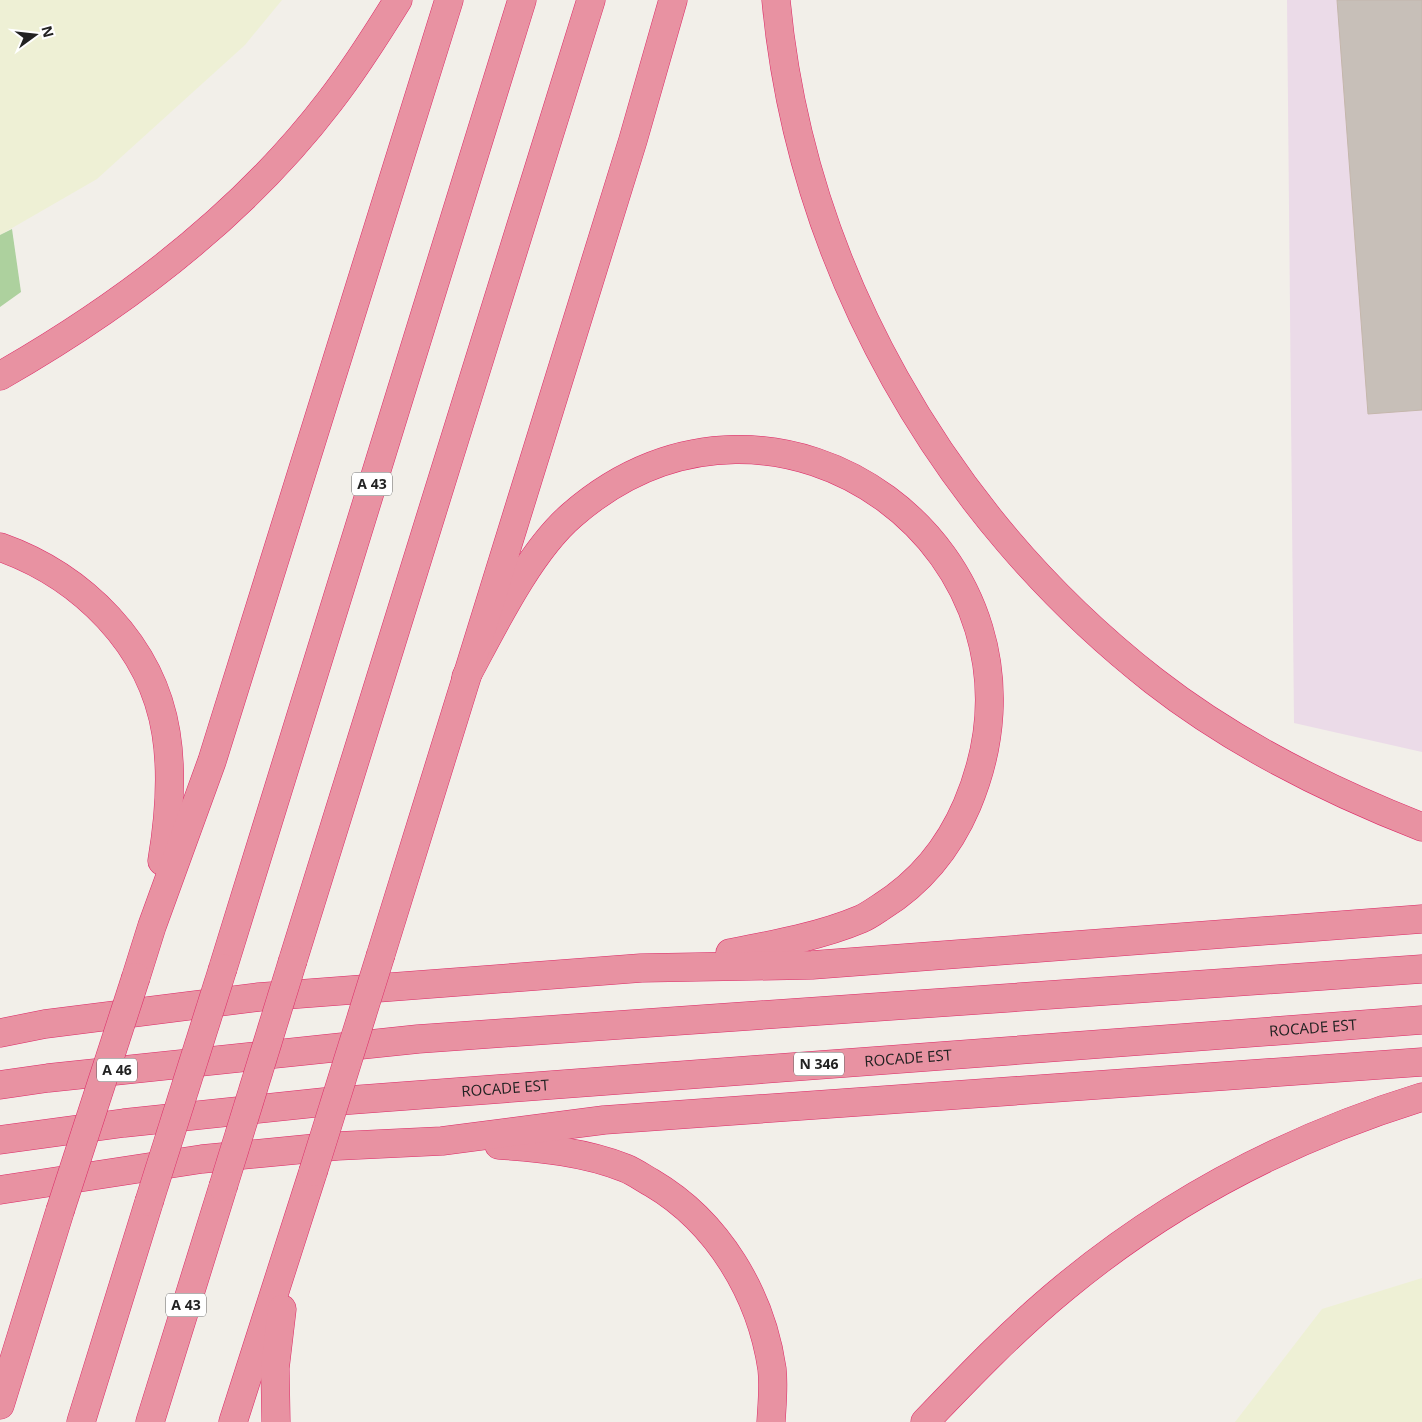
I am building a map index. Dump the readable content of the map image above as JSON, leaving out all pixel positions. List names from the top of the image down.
{
  "streets": {
    "highway": [
      "A 43",
      "ROCADE EST",
      "N 346",
      "A 46"
    ]
  },
  "north": "right"
}
